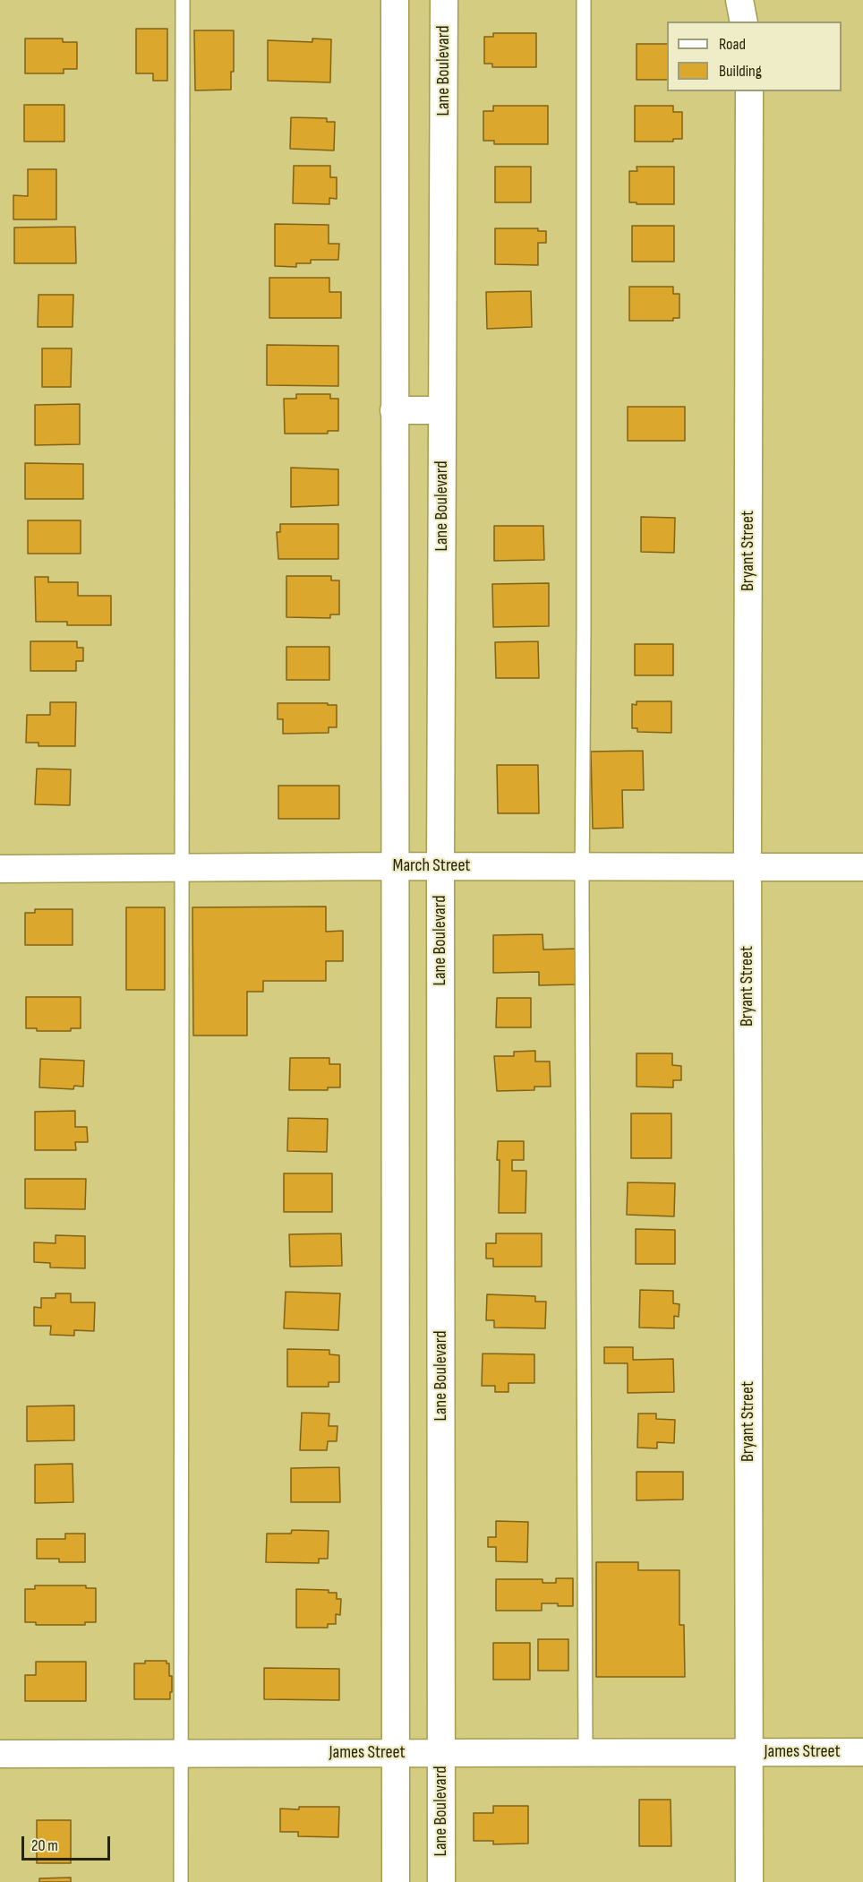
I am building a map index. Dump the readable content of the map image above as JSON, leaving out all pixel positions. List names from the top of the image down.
{
  "streets": {
    "street": [
      "Lane Boulevard",
      "Bryant Street",
      "March Street",
      "James Street"
    ]
  },
  "crossings": [
    ["Lane Boulevard", "March Street"],
    ["Lane Boulevard", "James Street"],
    ["Bryant Street", "March Street"],
    ["Bryant Street", "James Street"]
  ],
  "legend": ["Road", "Building"],
  "scale_bar": "20 m"
}
